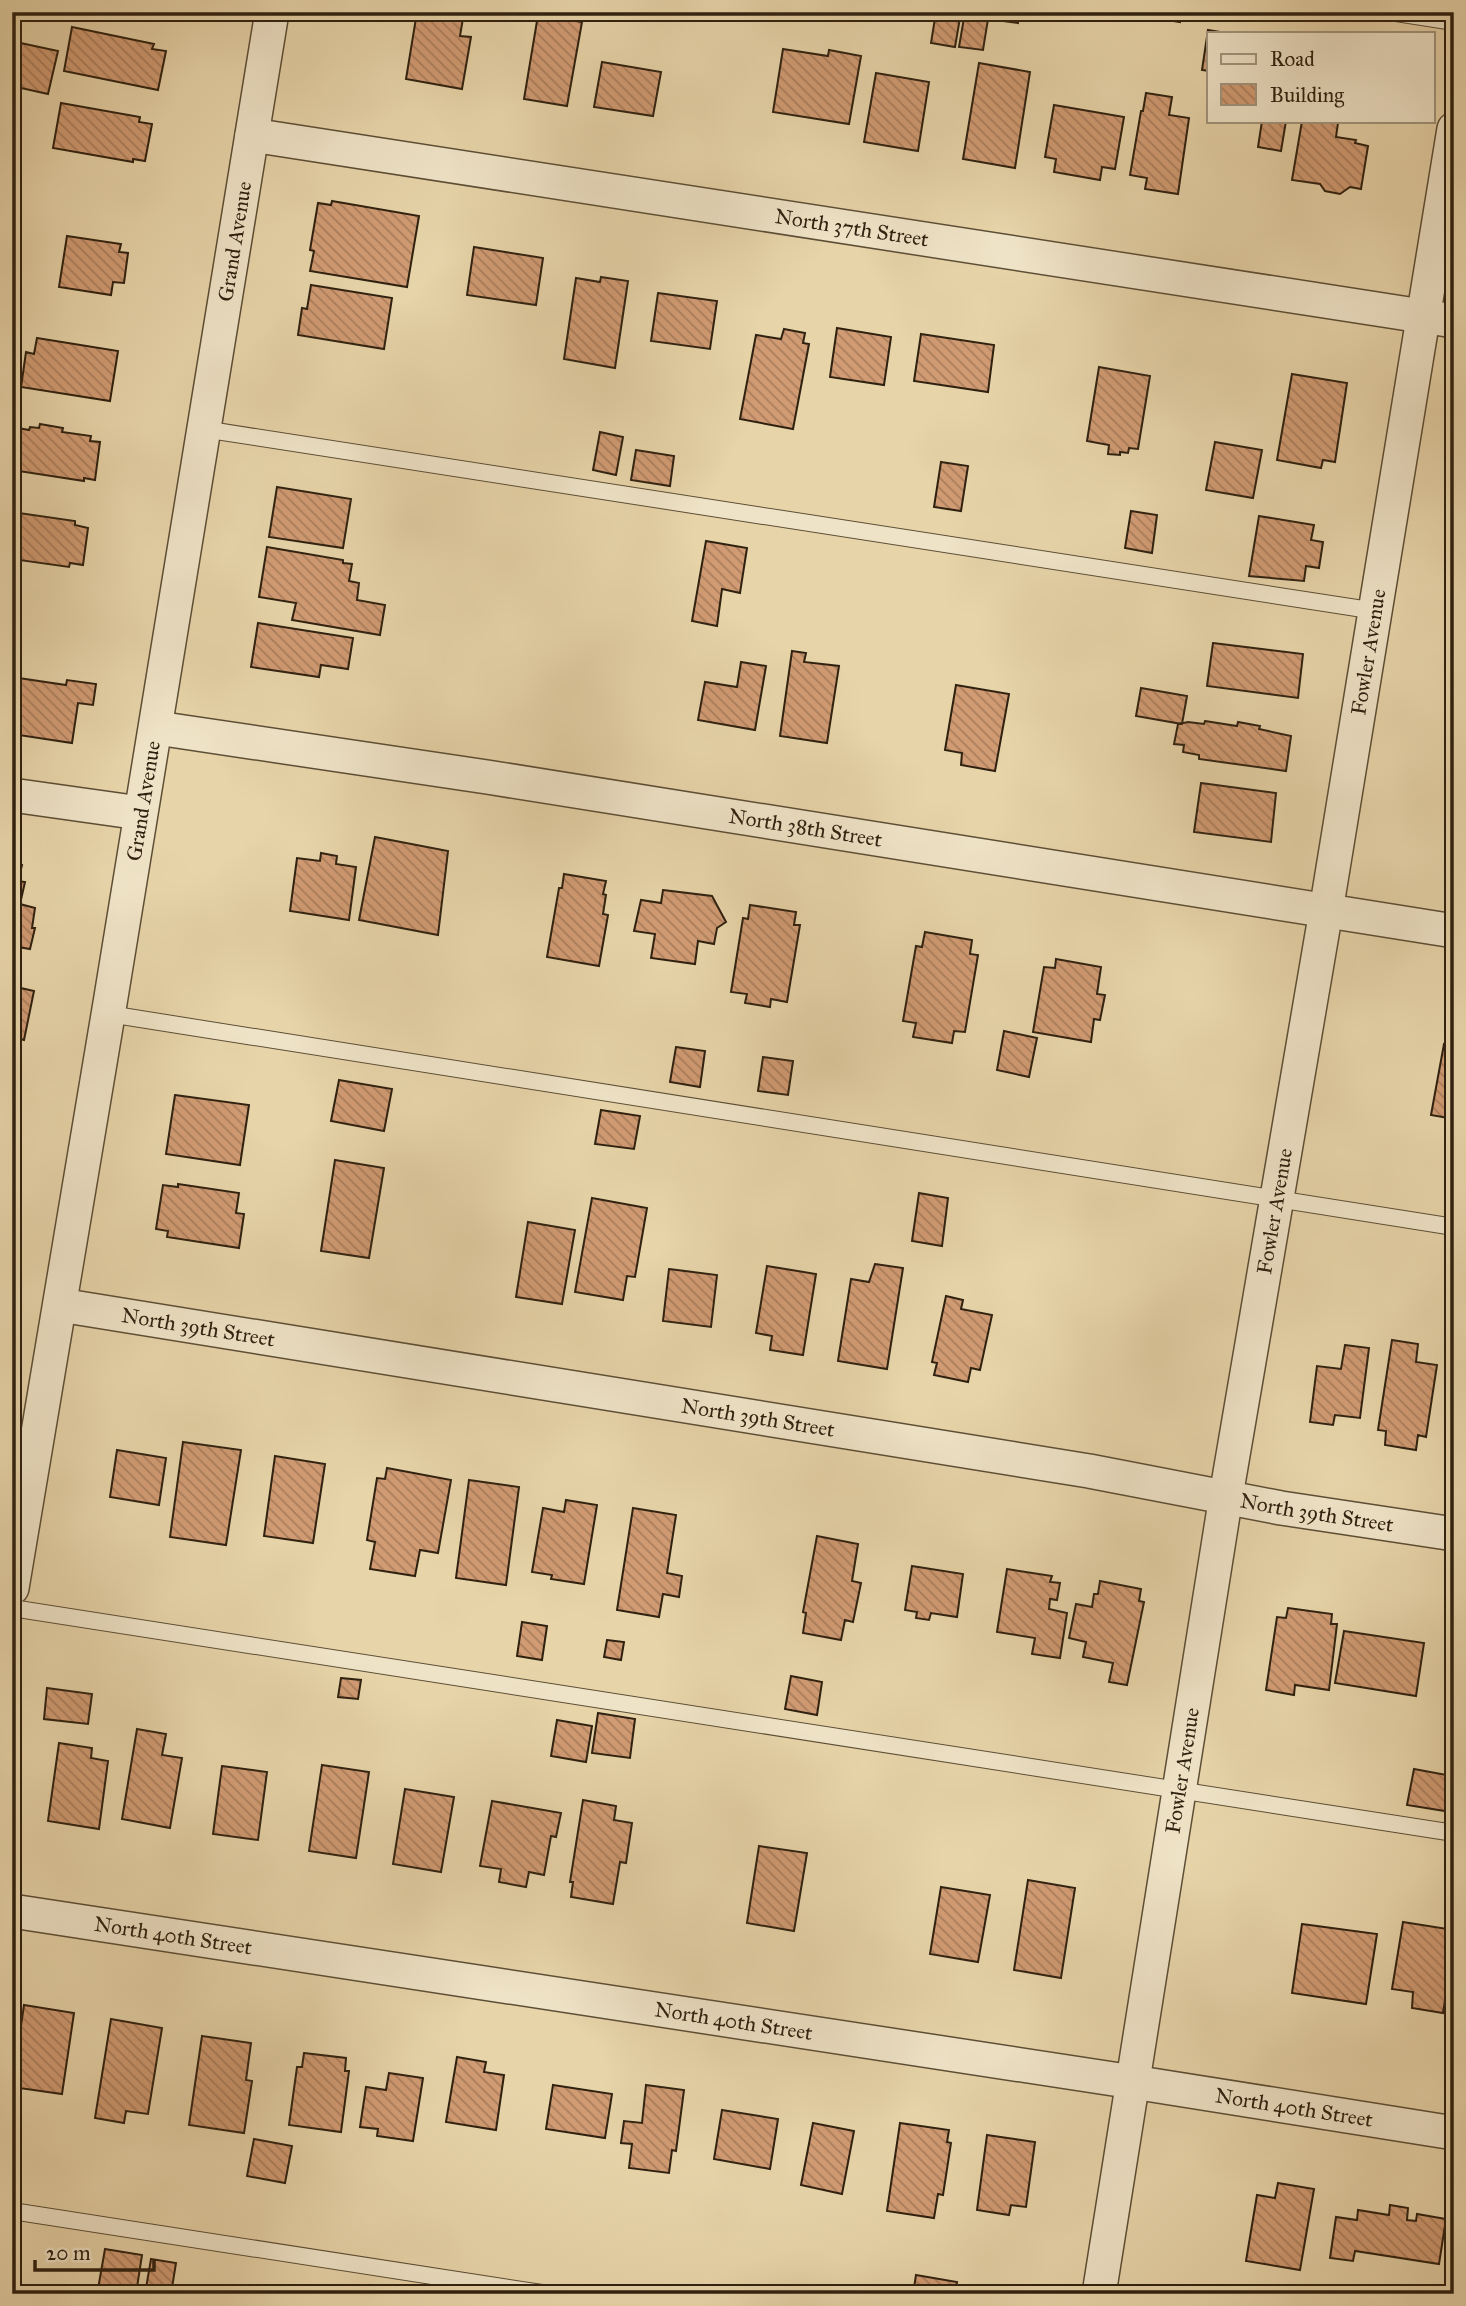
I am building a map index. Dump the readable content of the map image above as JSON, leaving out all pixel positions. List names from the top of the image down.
{
  "streets": {
    "street": [
      "North 37th Street",
      "Grand Avenue",
      "Fowler Avenue",
      "North 38th Street",
      "North 39th Street",
      "North 40th Street"
    ]
  },
  "crossings": [
    ["North 37th Street", "Grand Avenue"],
    ["North 37th Street", "Fowler Avenue"],
    ["Grand Avenue", "North 38th Street"],
    ["Grand Avenue", "North 39th Street"],
    ["Fowler Avenue", "North 38th Street"],
    ["Fowler Avenue", "North 39th Street"],
    ["Fowler Avenue", "North 40th Street"]
  ],
  "legend": ["Road", "Building"],
  "scale_bar": "20 m"
}
